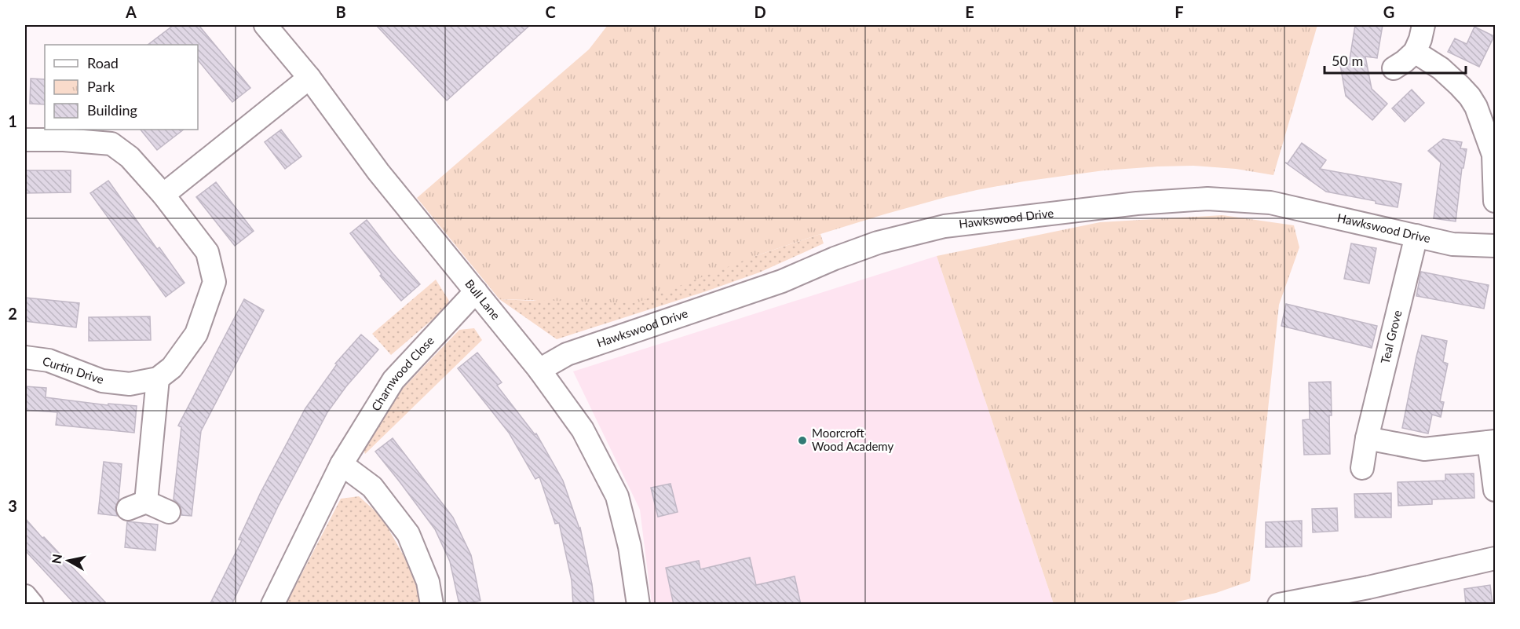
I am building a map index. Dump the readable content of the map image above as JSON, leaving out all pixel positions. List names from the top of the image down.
{
  "streets": {
    "street": [
      "Hawkswood Drive",
      "Bull Lane",
      "Teal Grove",
      "Curtin Drive",
      "Charnwood Close"
    ]
  },
  "crossings": [
    ["Hawkswood Drive", "Bull Lane"],
    ["Hawkswood Drive", "Teal Grove"],
    ["Bull Lane", "Charnwood Close"]
  ],
  "places": ["Moorcroft Wood Academy"],
  "legend": ["Road", "Park", "Building"],
  "scale_bar": "50 m",
  "north": "left",
  "grid": {
    "columns": [
      "A",
      "B",
      "C",
      "D",
      "E",
      "F",
      "G"
    ],
    "rows": ["1", "2", "3"]
  }
}
